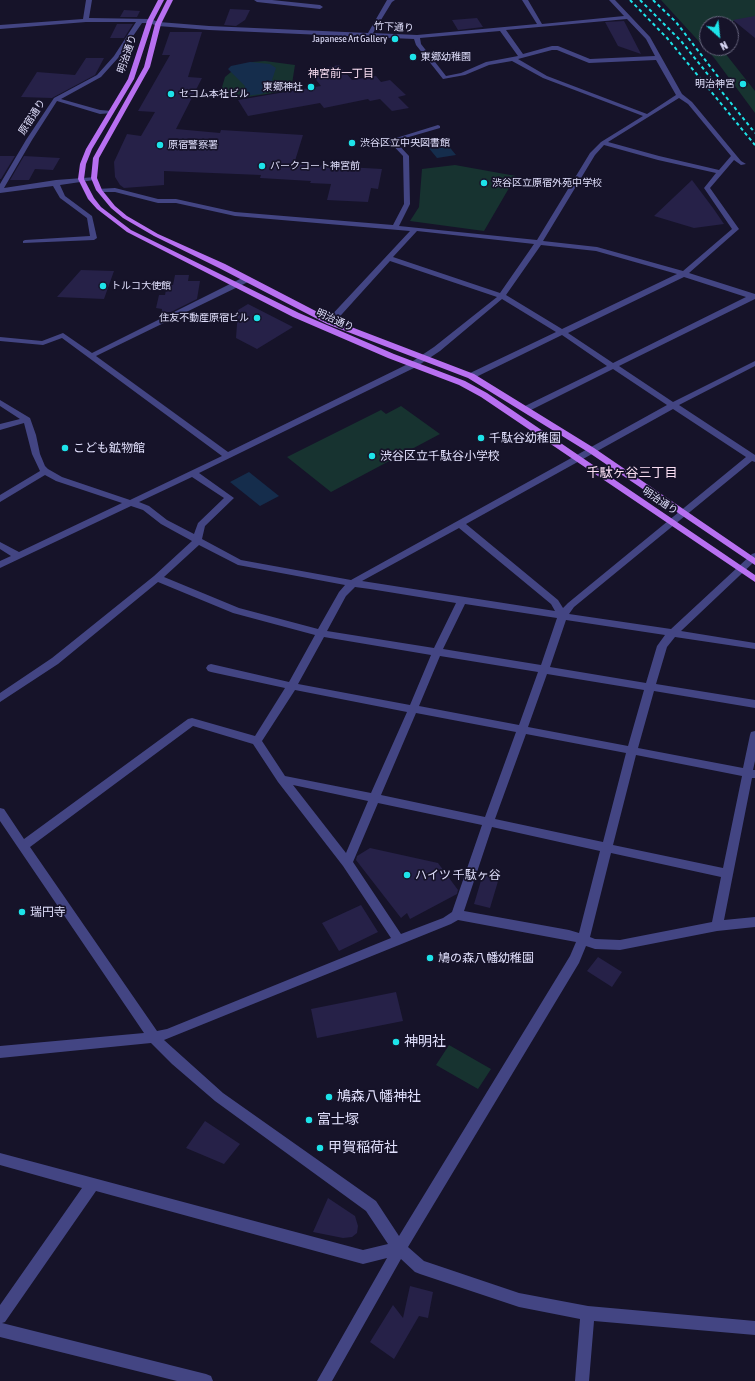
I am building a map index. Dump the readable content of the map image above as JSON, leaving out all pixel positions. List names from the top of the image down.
{
  "streets": {
    "main road": ["明治通り"],
    "street": ["竹下通り", "原宿通り"]
  },
  "crossings": [
    ["竹下通り", "明治通り"]
  ],
  "districts": ["神宮前一丁目", "千駄ヶ谷三丁目"],
  "places": [
    "Japanese Art Gallery",
    "東郷幼稚園",
    "明治神宮",
    "東郷神社",
    "セコム本社ビル",
    "渋谷区立中央図書館",
    "原宿警察署",
    "パークコート神宮前",
    "渋谷区立原宿外苑中学校",
    "トルコ大使館",
    "住友不動産原宿ビル",
    "千駄谷幼稚園",
    "こども鉱物館",
    "渋谷区立千駄谷小学校",
    "ハイツ 千駄ヶ谷",
    "瑞円寺",
    "鳩の森八幡幼稚園",
    "神明社",
    "鳩森八幡神社",
    "富士塚",
    "甲賀稲荷社"
  ],
  "north": "bottom right"
}
